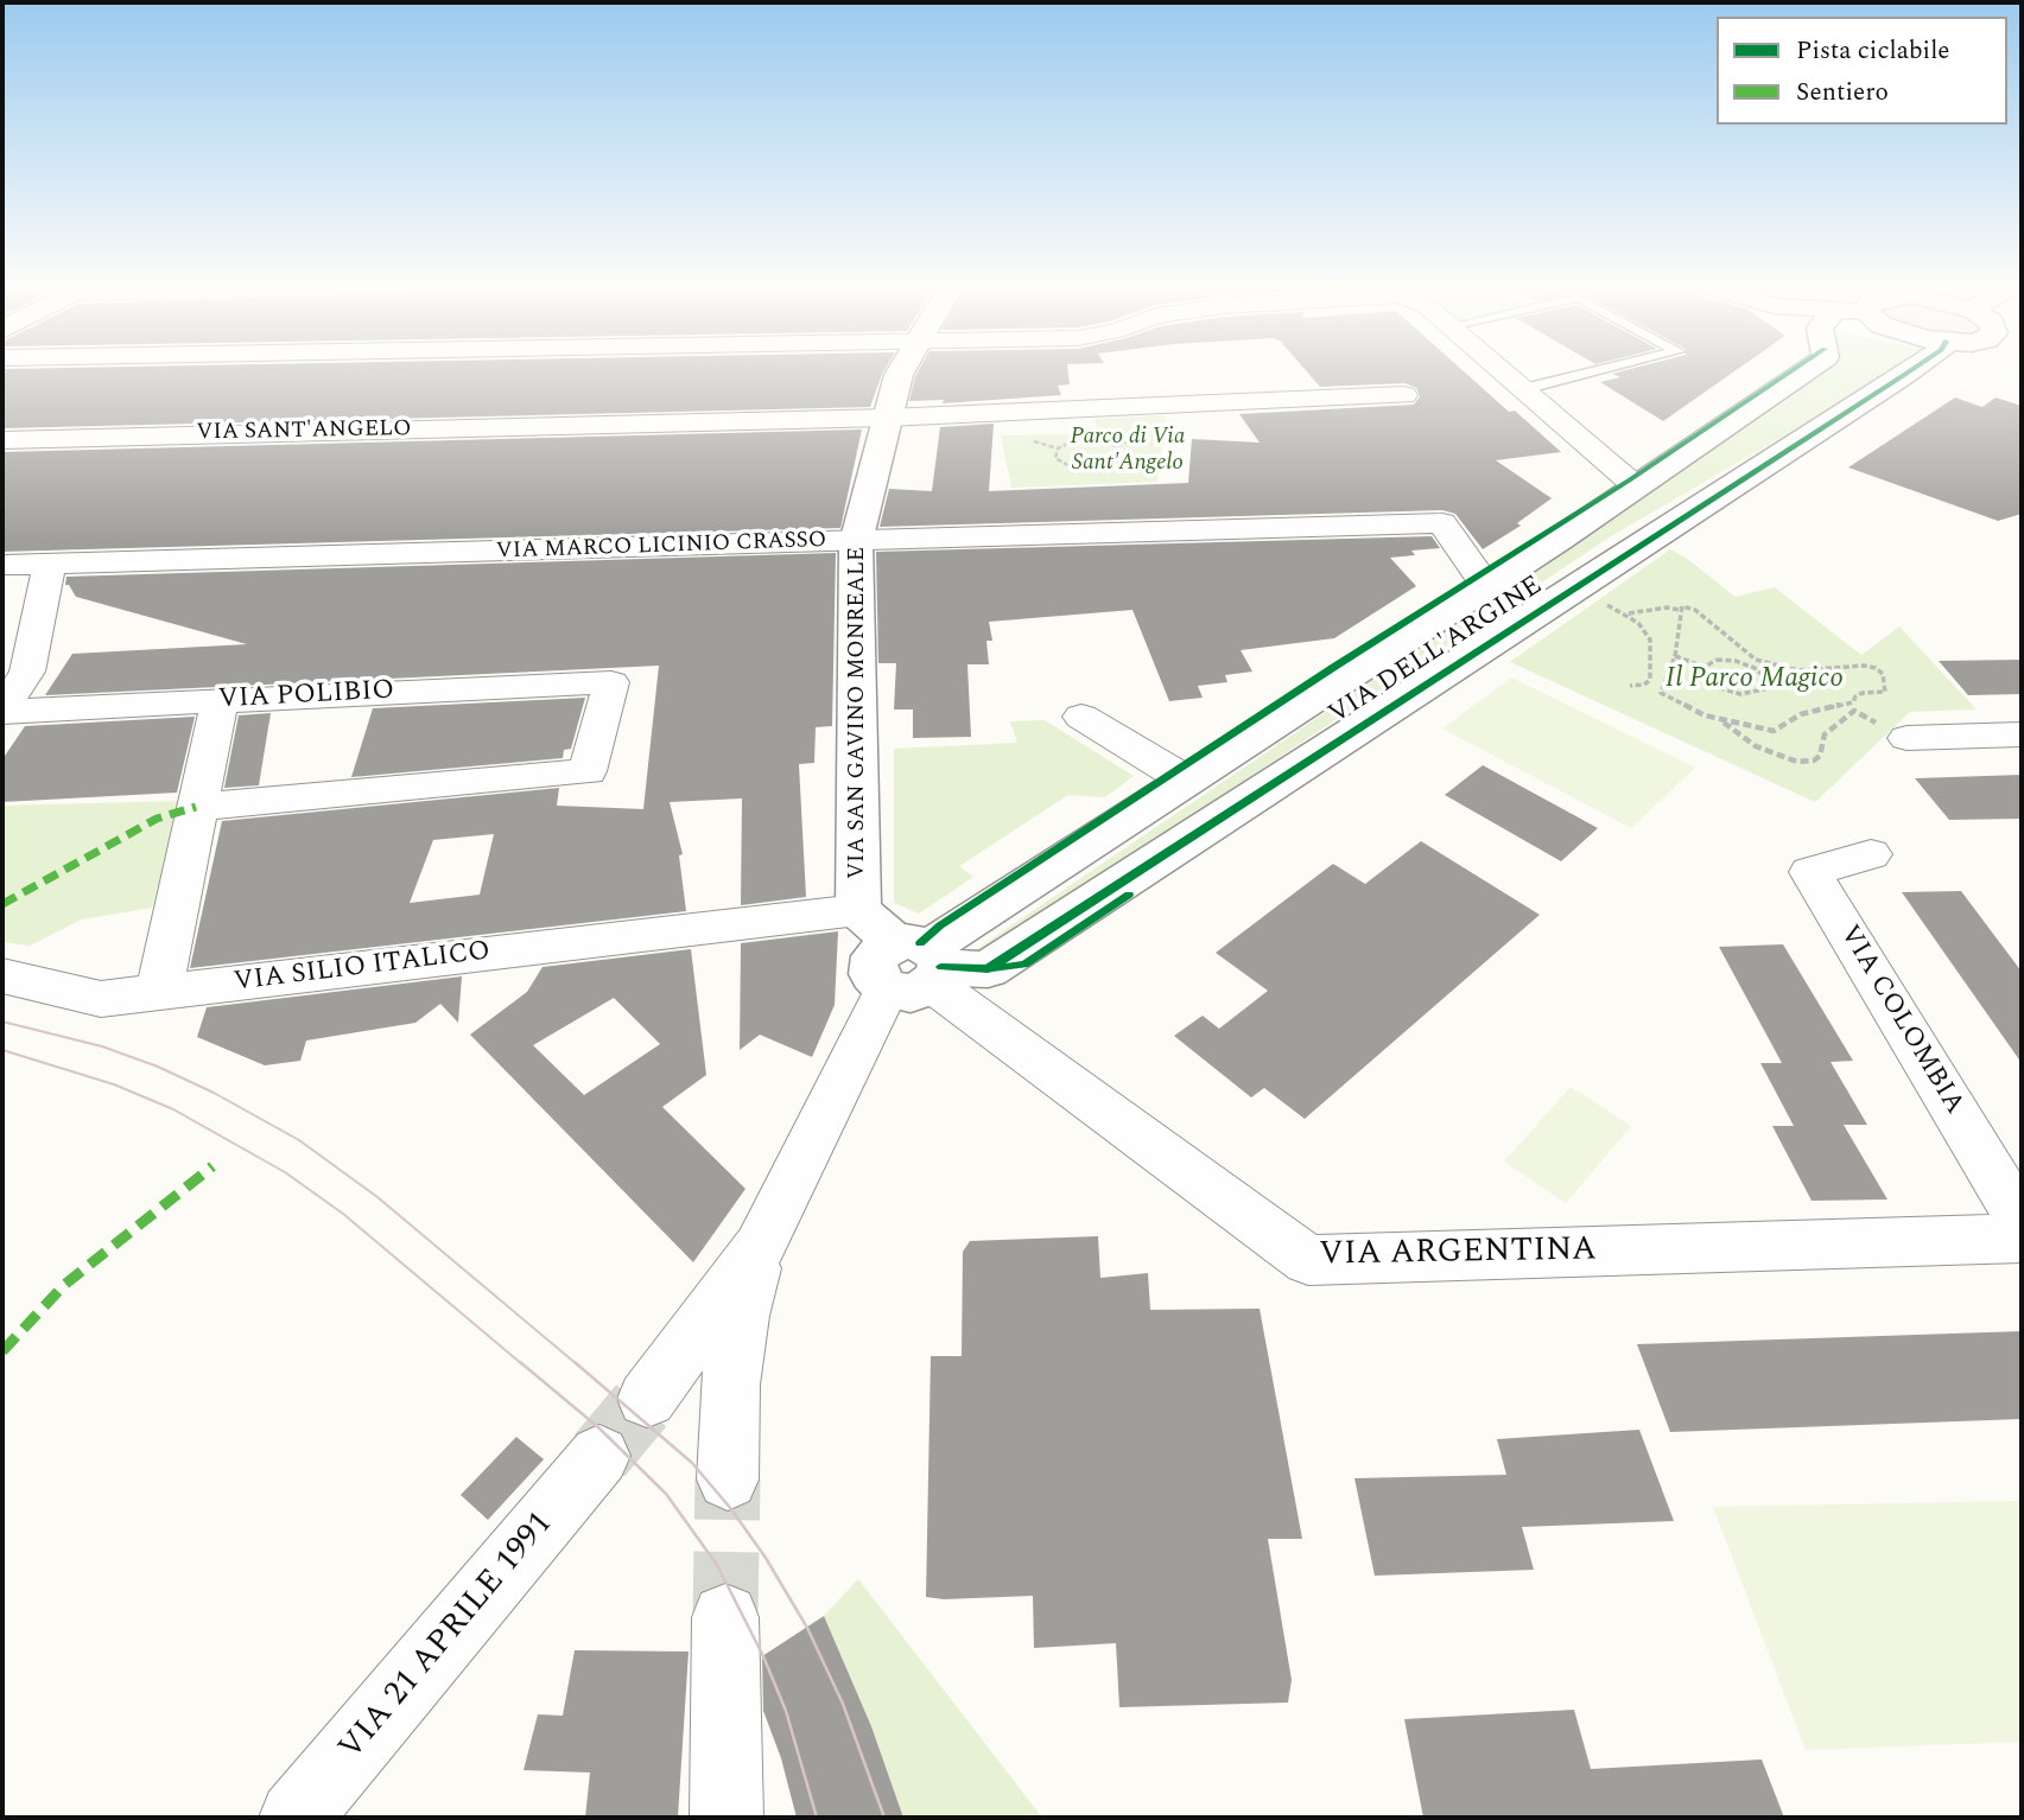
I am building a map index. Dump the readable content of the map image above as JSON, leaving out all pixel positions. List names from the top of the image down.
{
  "streets": {
    "street": [
      "VIA SANT'ANGELO",
      "VIA MARCO LICINIO CRASSO",
      "VIA DELL'ARGINE",
      "VIA POLIBIO",
      "VIA SAN GAVINO MONREALE",
      "VIA SILIO ITALICO",
      "VIA COLOMBIA",
      "VIA ARGENTINA",
      "VIA 21 APRILE 1991"
    ]
  },
  "crossings": [
    ["VIA SANT'ANGELO", "VIA SAN GAVINO MONREALE"],
    ["VIA MARCO LICINIO CRASSO", "VIA DELL'ARGINE"],
    ["VIA MARCO LICINIO CRASSO", "VIA SAN GAVINO MONREALE"],
    ["VIA DELL'ARGINE", "VIA SAN GAVINO MONREALE"],
    ["VIA DELL'ARGINE", "VIA ARGENTINA"],
    ["VIA SAN GAVINO MONREALE", "VIA SILIO ITALICO"],
    ["VIA SAN GAVINO MONREALE", "VIA ARGENTINA"]
  ],
  "parks": ["Parco di Via Sant'Angelo", "Il Parco Magico"],
  "legend": ["Pista ciclabile", "Sentiero"]
}
